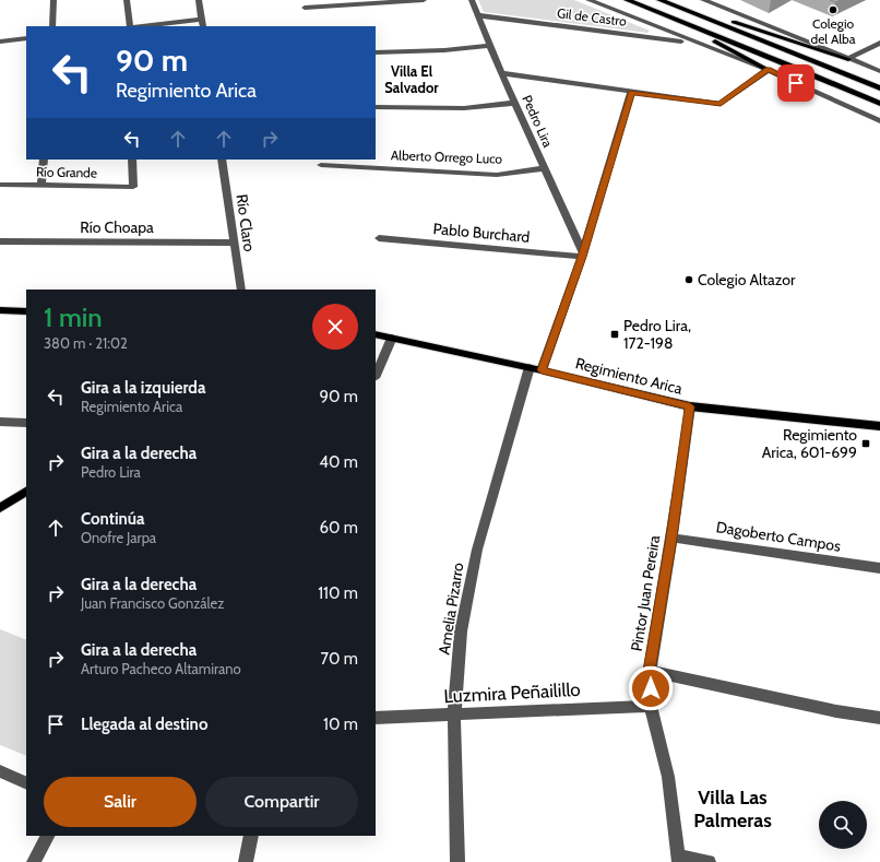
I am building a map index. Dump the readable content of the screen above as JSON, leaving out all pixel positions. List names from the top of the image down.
{
  "streets": {
    "main road": ["Regimiento Arica"],
    "street": [
      "Gil de Castro",
      "Pedro Lira",
      "Alberto Orrego Luco",
      "Río Grande",
      "Río Claro",
      "Río Choapa",
      "Pablo Burchard",
      "Dagoberto Campos",
      "Pintor Juan Pereira",
      "Amelia Pizarro",
      "Luzmira Peñailillo"
    ]
  },
  "crossings": [
    ["Gil de Castro", "Pedro Lira"],
    ["Pedro Lira", "Alberto Orrego Luco"],
    ["Pedro Lira", "Pablo Burchard"],
    ["Río Claro", "Río Choapa"],
    ["Regimiento Arica", "Pintor Juan Pereira"],
    ["Regimiento Arica", "Amelia Pizarro"],
    ["Dagoberto Campos", "Pintor Juan Pereira"],
    ["Pintor Juan Pereira", "Luzmira Peñailillo"],
    ["Amelia Pizarro", "Luzmira Peñailillo"]
  ],
  "districts": ["Villa El Salvador", "Villa Las Palmeras"],
  "places": {
    "other": ["Colegio del Alba", "Colegio Altazor"],
    "transit": ["Pedro Lira, 172-198", "Regimiento Arica, 601-699"]
  },
  "page": {
    "turn": ["90 m", "Regimiento Arica"],
    "heading": ["1 min", "380 m · 21:02"],
    "list": [
      {
        "name": "Gira a la izquierda",
        "note": "Regimiento Arica",
        "value": "90 m"
      },
      {
        "name": "Gira a la derecha",
        "note": "Pedro Lira",
        "value": "40 m"
      },
      {
        "name": "Continúa",
        "note": "Onofre Jarpa",
        "value": "60 m"
      },
      {
        "name": "Gira a la derecha",
        "note": "Juan Francisco González",
        "value": "110 m"
      },
      {
        "name": "Gira a la derecha",
        "note": "Arturo Pacheco Altamirano",
        "value": "70 m"
      },
      {
        "name": "Llegada al destino",
        "value": "10 m"
      }
    ],
    "buttons": ["Salir", "Compartir"]
  }
}
